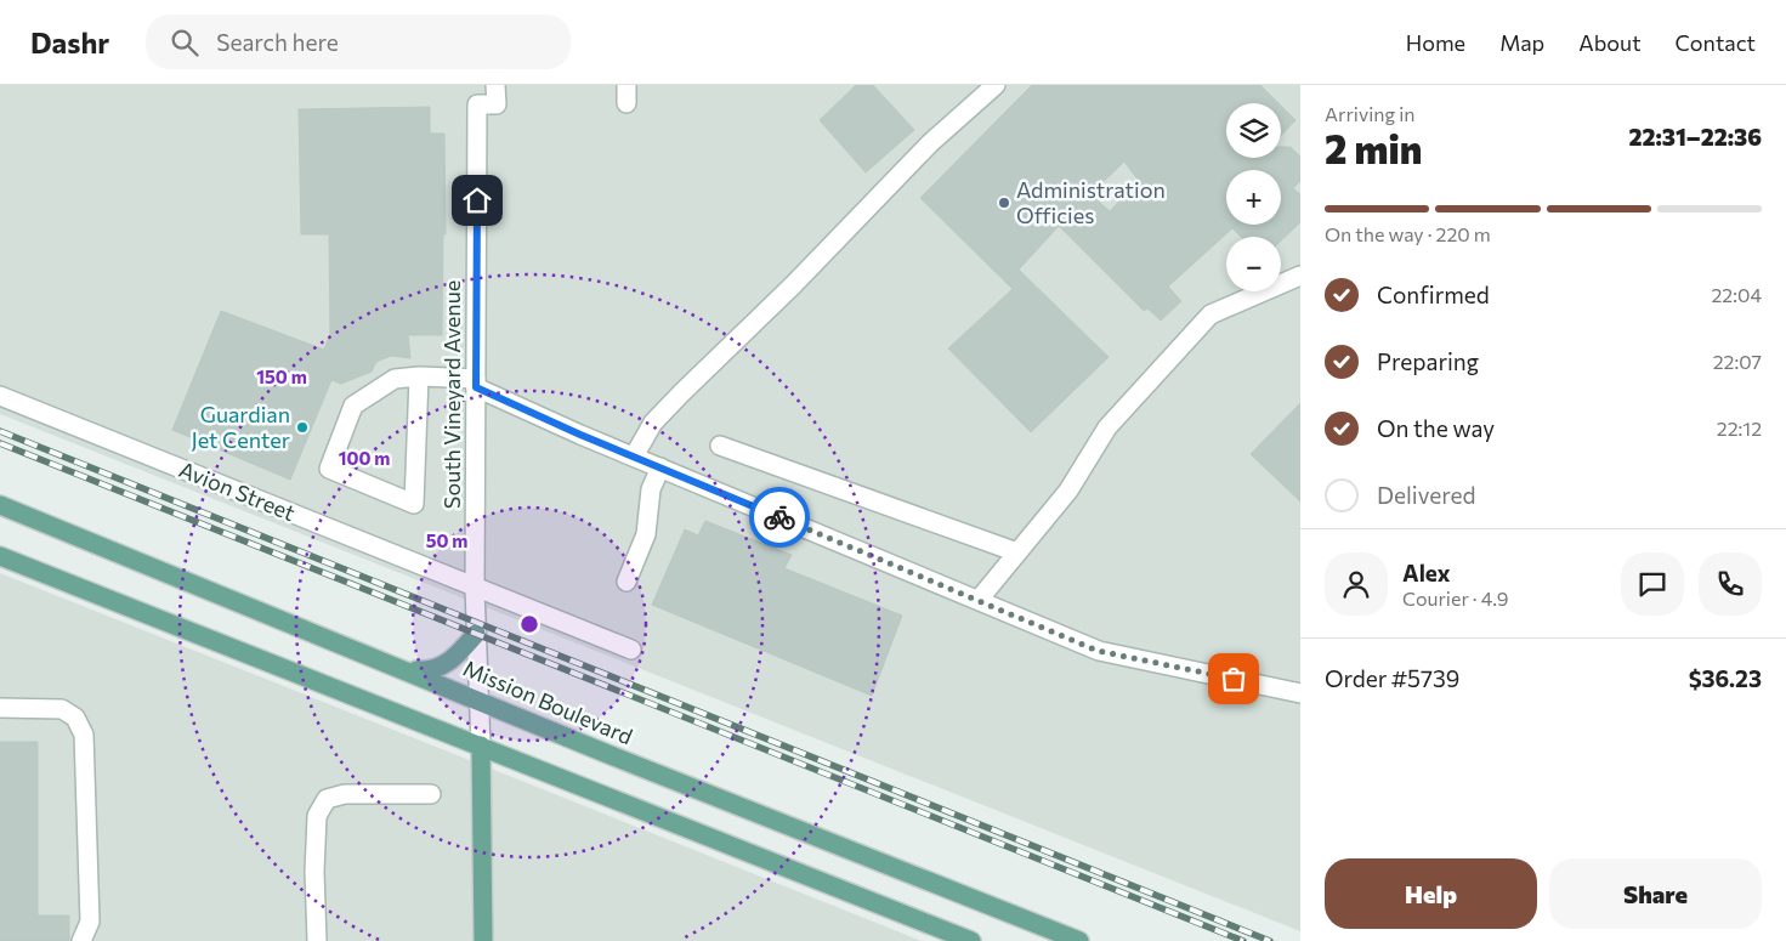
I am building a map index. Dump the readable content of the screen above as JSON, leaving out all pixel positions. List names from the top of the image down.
{
  "streets": {
    "main road": ["South Vineyard Avenue", "Mission Boulevard"],
    "street": ["Avion Street"]
  },
  "crossings": [
    ["South Vineyard Avenue", "Avion Street"],
    ["South Vineyard Avenue", "Mission Boulevard"]
  ],
  "places": ["Administration Officies", "Guardian Jet Center"],
  "page": {
    "header": "Dashr",
    "search": "Search here",
    "nav": [
      "Home",
      "Map",
      "About",
      "Contact"
    ],
    "heading": ["2 min", "Arriving in", "22:31–22:36"],
    "panel": [
      "Alex",
      "Courier · 4.9",
      "Order #5739",
      "$36.23"
    ],
    "map_buttons": ["+", "−"],
    "bar": "On the way · 220 m",
    "list": [
      ["Confirmed", "22:04"],
      ["Preparing", "22:07"],
      ["On the way", "22:12"],
      "Delivered"
    ],
    "buttons": ["Help", "Share"]
  },
  "rings": ["150 m", "100 m", "50 m"]
}
